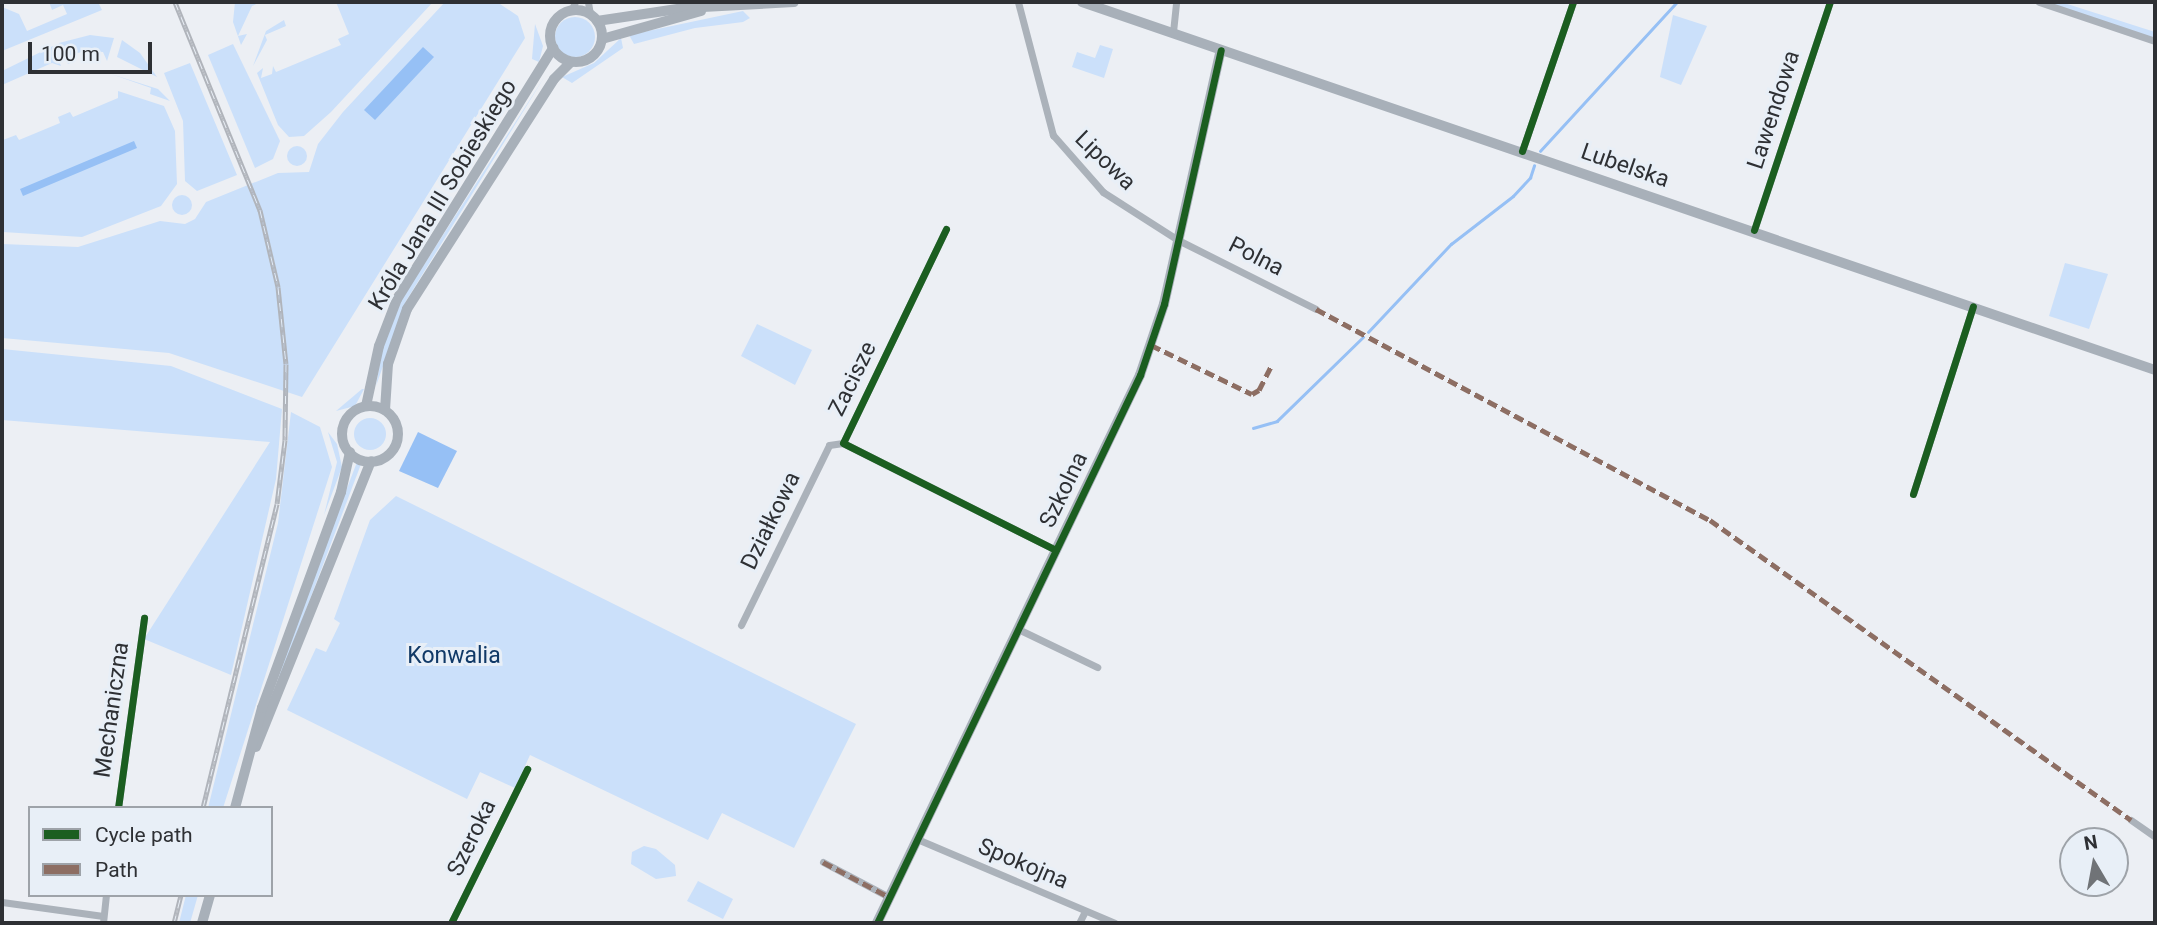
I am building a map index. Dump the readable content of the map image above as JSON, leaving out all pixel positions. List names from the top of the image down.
{
  "streets": {
    "main road": ["Lubelska", "Króla Jana III Sobieskiego", "Szkolna"],
    "street": [
      "Lawendowa",
      "Lipowa",
      "Polna",
      "Zacisze",
      "Działkowa",
      "Mechaniczna",
      "Szeroka",
      "Spokojna"
    ]
  },
  "crossings": [
    ["Lawendowa", "Lubelska"],
    ["Lipowa", "Polna"],
    ["Lipowa", "Szkolna"],
    ["Lubelska", "Szkolna"],
    ["Polna", "Szkolna"],
    ["Zacisze", "Szkolna"],
    ["Zacisze", "Działkowa"],
    ["Szkolna", "Spokojna"]
  ],
  "parks": ["Konwalia"],
  "legend": ["Cycle path", "Path"],
  "scale_bar": "100 m",
  "north": "top"
}
